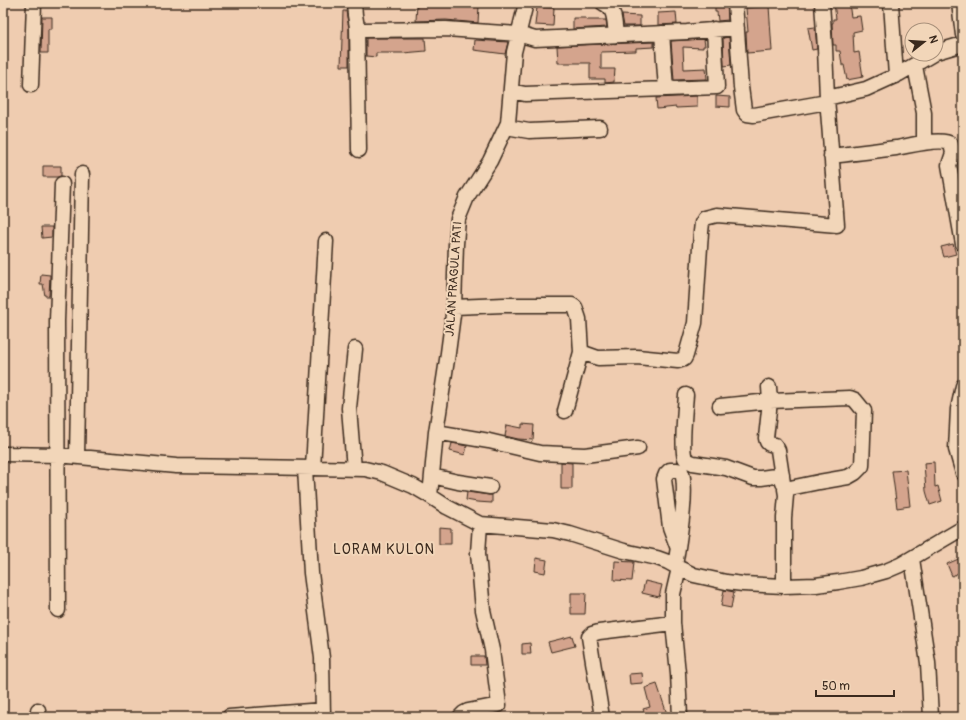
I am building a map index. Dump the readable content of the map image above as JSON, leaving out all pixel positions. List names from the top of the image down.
{
  "streets": {
    "street": ["JALAN PRAGULA PATI"]
  },
  "districts": ["LORAM KULON"],
  "scale_bar": "50 m",
  "north": "right"
}
